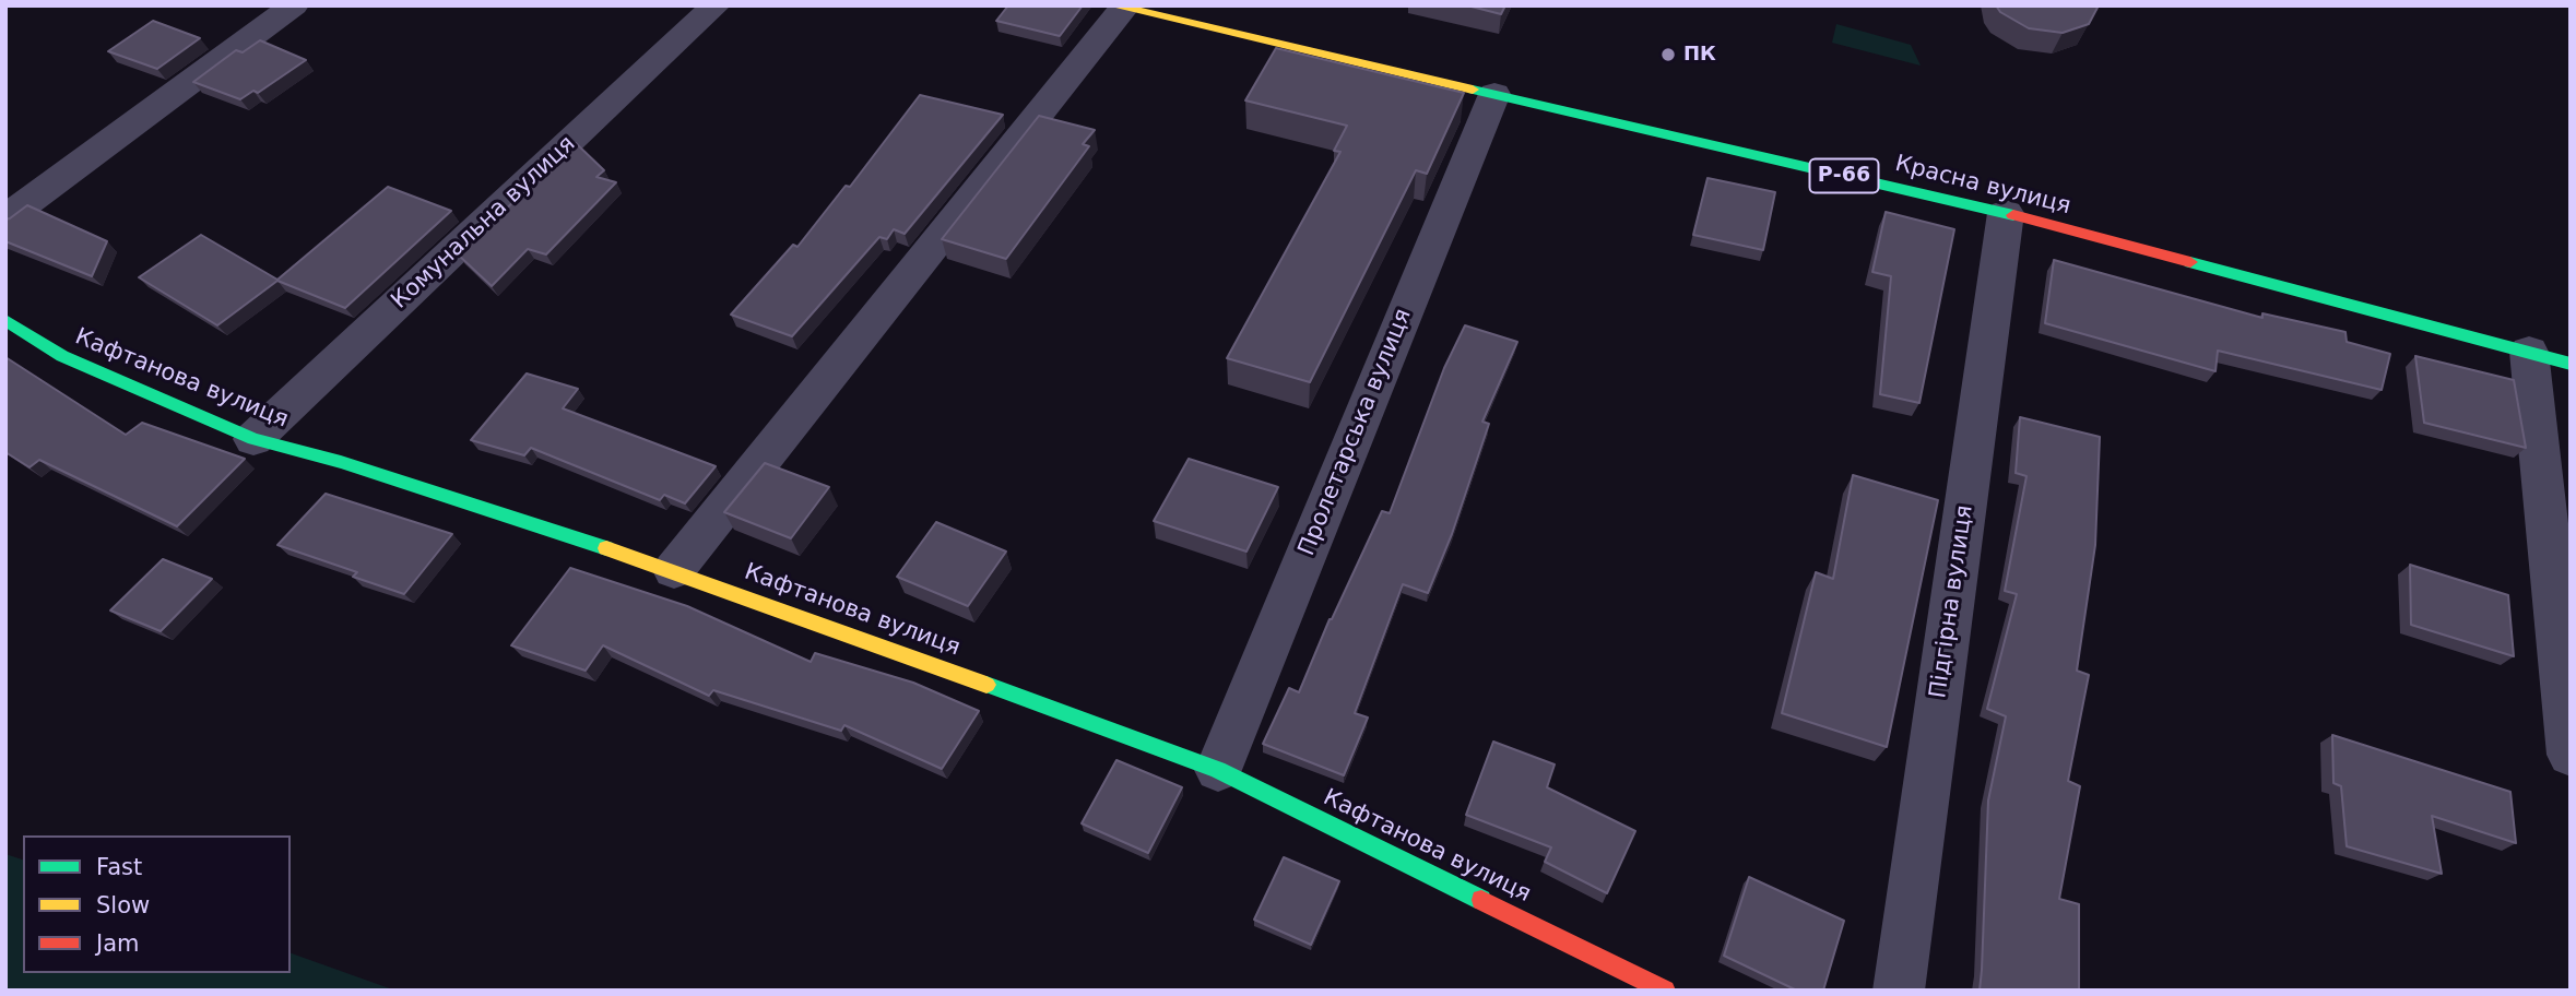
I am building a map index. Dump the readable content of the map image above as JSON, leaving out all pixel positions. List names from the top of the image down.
{
  "streets": {
    "street": [
      "Р-66",
      "Красна вулиця",
      "Комунальна вулиця",
      "Кафтанова вулиця",
      "Пролетарська вулиця",
      "Підгірна вулиця"
    ]
  },
  "crossings": [
    ["Красна вулиця", "Пролетарська вулиця"],
    ["Красна вулиця", "Підгірна вулиця"],
    ["Комунальна вулиця", "Кафтанова вулиця"],
    ["Кафтанова вулиця", "Пролетарська вулиця"]
  ],
  "places": ["ПК"],
  "legend": ["Fast", "Slow", "Jam"]
}
